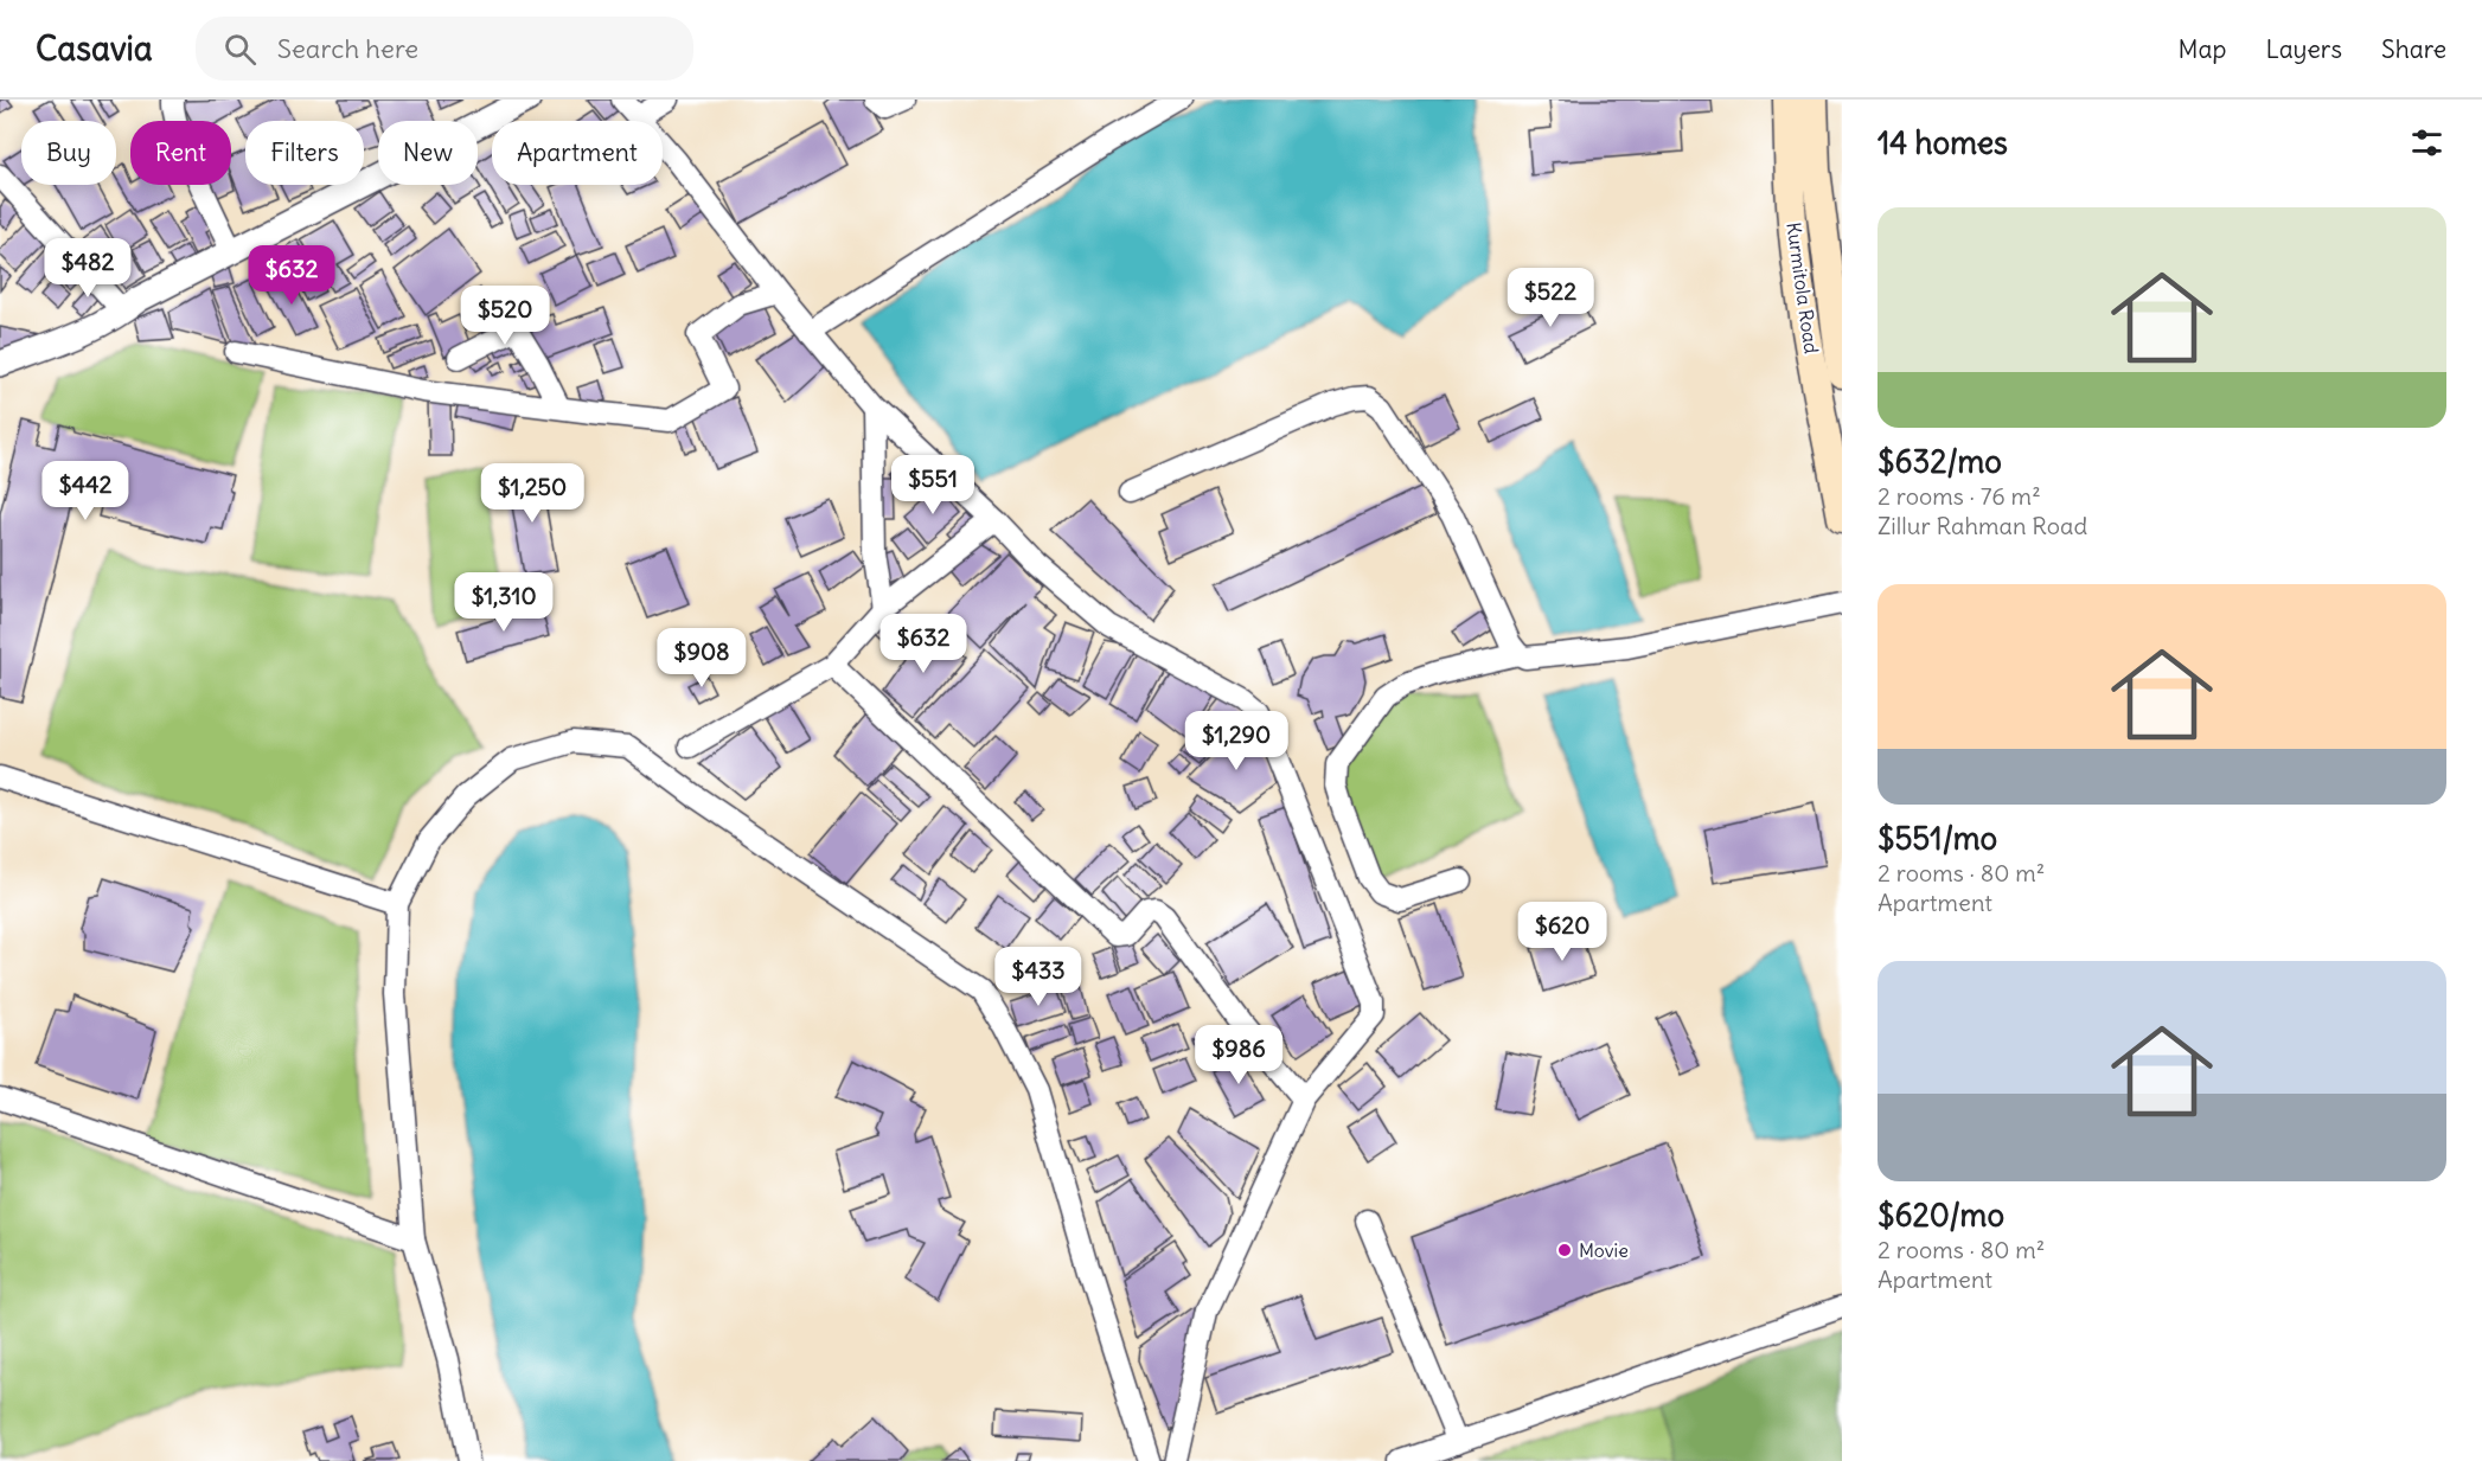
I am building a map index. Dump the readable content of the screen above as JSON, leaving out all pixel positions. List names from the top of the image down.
{
  "streets": {
    "main road": ["Kurmitola Road"]
  },
  "places": ["Movie"],
  "page": {
    "header": "Casavia",
    "search": "Search here",
    "nav": ["Map", "Layers", "Share"],
    "heading": "14 homes",
    "chip": [
      "Buy",
      "Rent",
      "Filters",
      "New",
      "Apartment"
    ],
    "list": [
      {
        "name": "$632/mo",
        "note": "2 rooms · 76 m² · Zillur Rahman Road"
      },
      {
        "name": "$551/mo",
        "note": "2 rooms · 80 m² · Apartment"
      },
      {
        "name": "$620/mo",
        "note": "2 rooms · 80 m² · Apartment"
      }
    ],
    "price": [
      "$482",
      "$632",
      "$522",
      "$520",
      "$551",
      "$442",
      "$1,250",
      "$1,310",
      "$632",
      "$908",
      "$1,290",
      "$620",
      "$433",
      "$986"
    ]
  }
}
